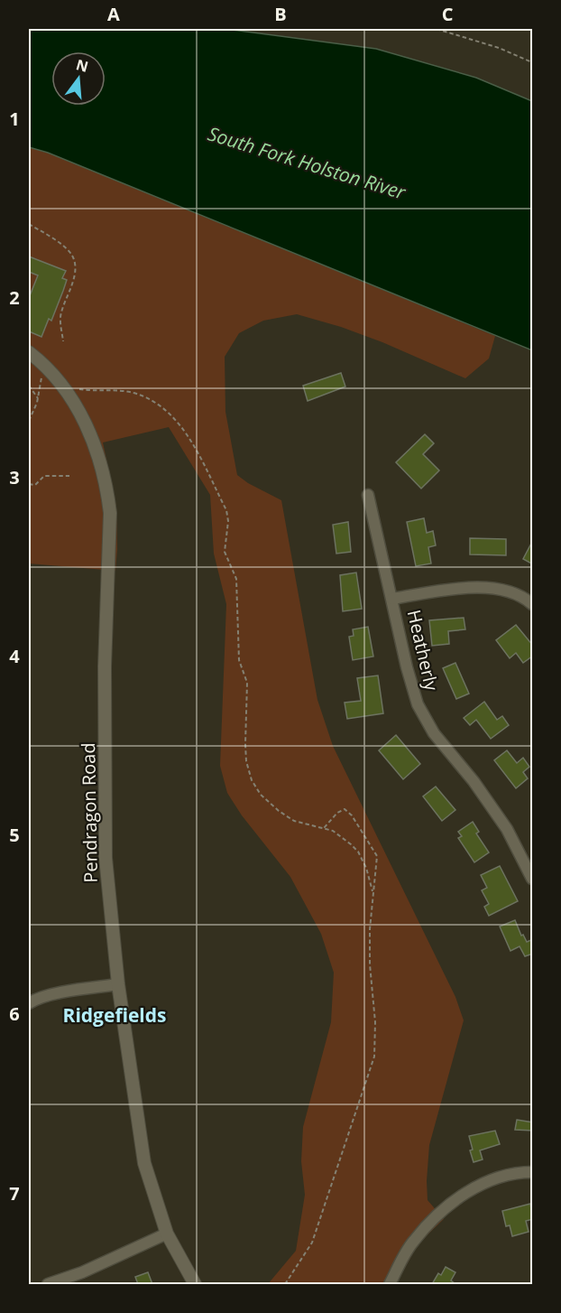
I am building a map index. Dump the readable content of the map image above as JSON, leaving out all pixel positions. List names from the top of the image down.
{
  "streets": {
    "street": ["Heatherly", "Pendragon Road"]
  },
  "districts": ["Ridgefields"],
  "water": ["South Fork Holston River"],
  "north": "top",
  "grid": {
    "columns": ["A", "B", "C"],
    "rows": [
      "1",
      "2",
      "3",
      "4",
      "5",
      "6",
      "7"
    ]
  }
}
